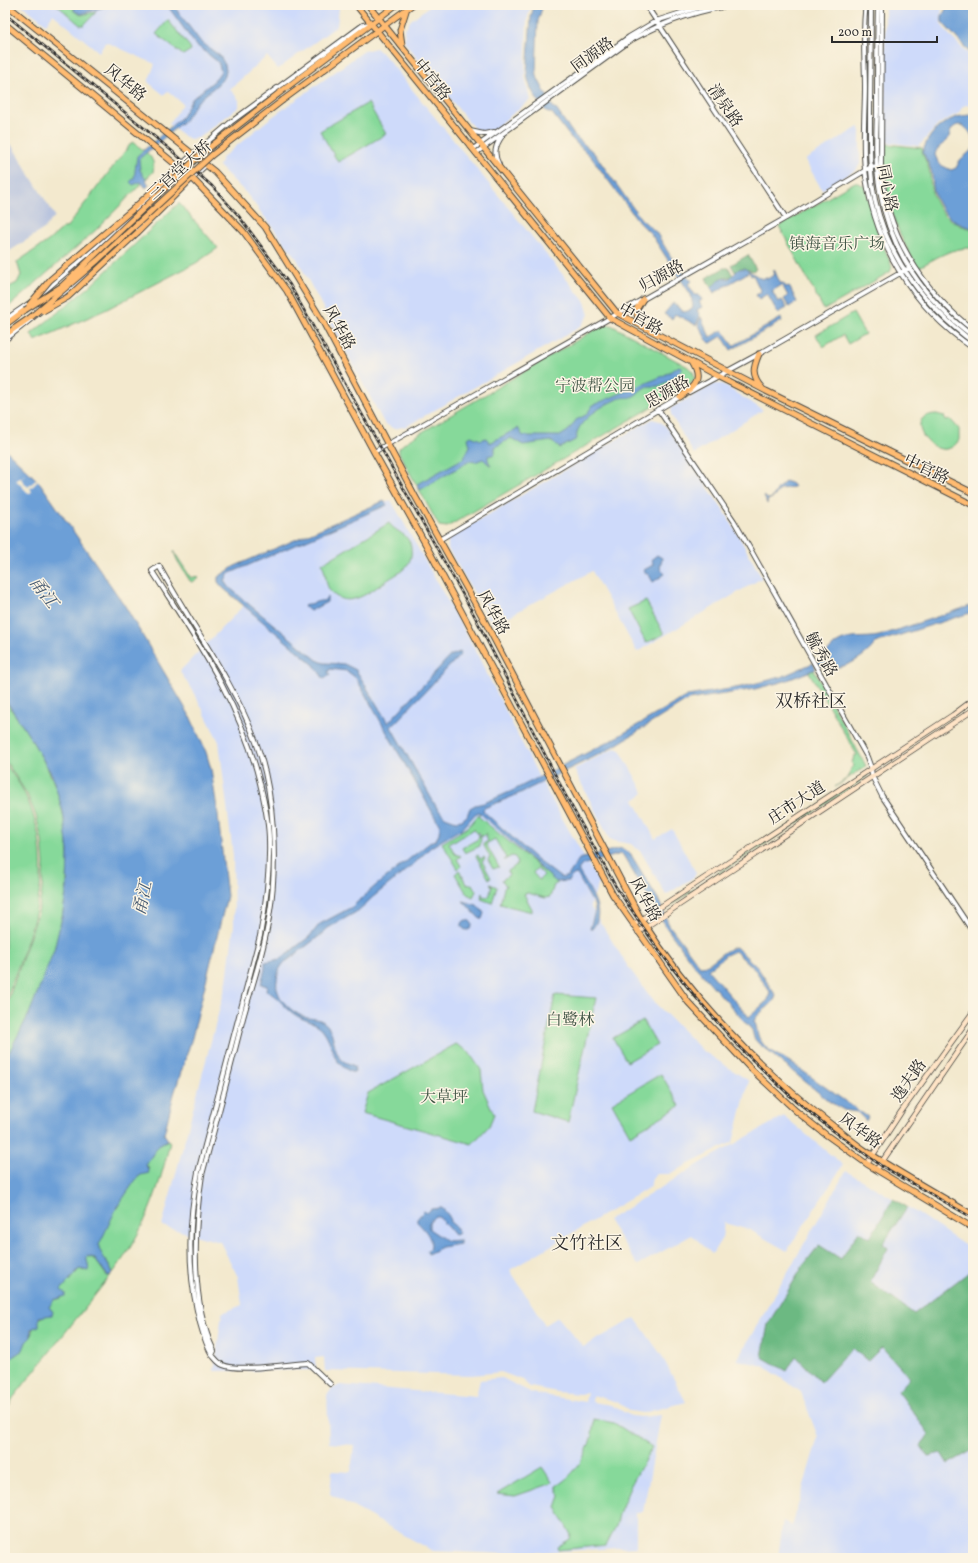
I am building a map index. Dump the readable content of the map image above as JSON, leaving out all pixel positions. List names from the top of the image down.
{
  "streets": {
    "main road": [
      "中官路",
      "风华路",
      "三官堂大桥",
      "庄市大道",
      "逸夫路"
    ],
    "street": [
      "同源路",
      "清泉路",
      "同心路",
      "归源路",
      "思源路",
      "毓秀路"
    ]
  },
  "crossings": [
    ["同源路", "中官路"],
    ["同源路", "清泉路"],
    ["中官路", "三官堂大桥"],
    ["中官路", "归源路"],
    ["中官路", "思源路"],
    ["风华路", "归源路"],
    ["风华路", "思源路"],
    ["风华路", "庄市大道"],
    ["风华路", "逸夫路"],
    ["清泉路", "归源路"],
    ["同心路", "归源路"],
    ["同心路", "思源路"],
    ["思源路", "毓秀路"],
    ["毓秀路", "庄市大道"]
  ],
  "districts": ["双桥社区", "文竹社区"],
  "water": ["甬江"],
  "parks": [
    "镇海音乐广场",
    "宁波帮公园",
    "白鹭林",
    "大草坪"
  ],
  "scale_bar": "200 m"
}
